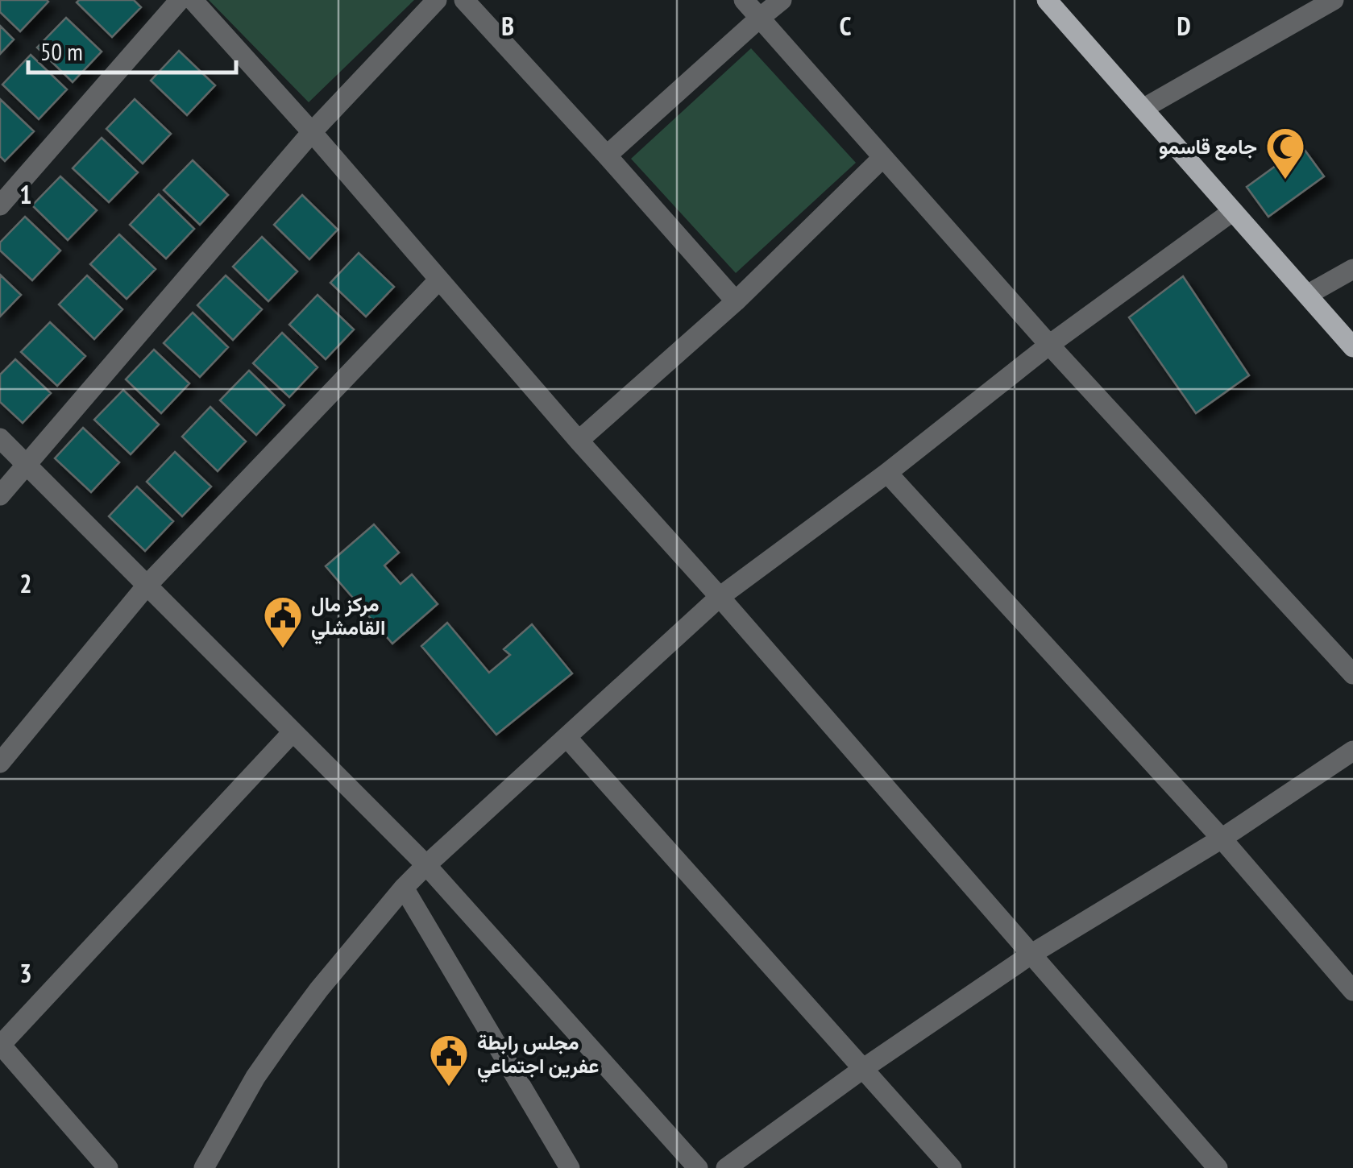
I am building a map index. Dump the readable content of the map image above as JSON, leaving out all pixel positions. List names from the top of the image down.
{
  "places": {
    "mosque": ["جامع قاسمو"],
    "public building": ["مركز مال القامشلي", "مجلس رابطة عفرين اجتماعي"]
  },
  "scale_bar": "50 m",
  "grid": {
    "columns": ["B", "C", "D"],
    "rows": ["1", "2", "3"]
  }
}
